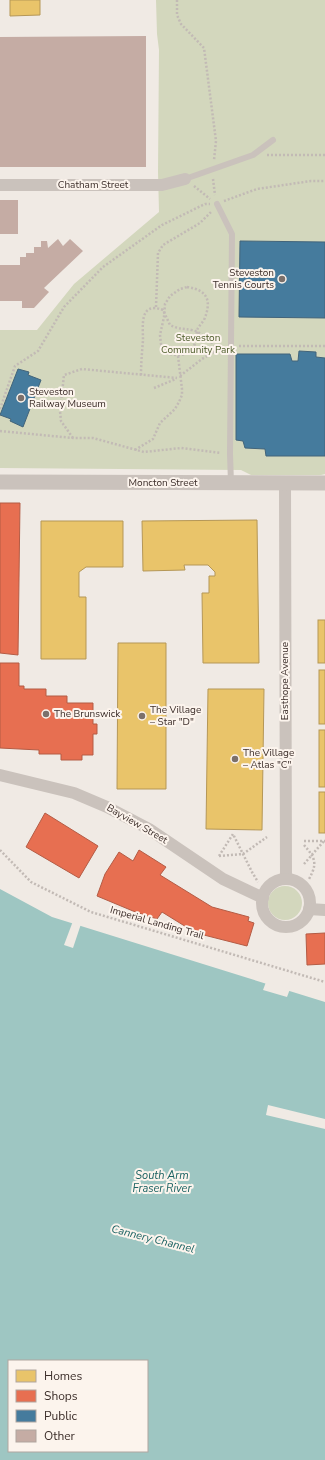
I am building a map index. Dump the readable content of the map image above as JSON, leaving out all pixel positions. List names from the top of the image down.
{
  "streets": {
    "street": [
      "Chatham Street",
      "Moncton Street",
      "Easthope Avenue",
      "Bayview Street"
    ],
    "path": ["Imperial Landing Trail"]
  },
  "crossings": [
    ["Moncton Street", "Easthope Avenue"],
    ["Easthope Avenue", "Bayview Street"]
  ],
  "water": ["South Arm Fraser River", "Cannery Channel"],
  "parks": ["Steveston Community Park"],
  "places": [
    "Steveston Tennis Courts",
    "Steveston Railway Museum",
    "The Brunswick",
    "The Village – Star \"D\"",
    "The Village – Atlas \"C\""
  ],
  "legend": [
    "Homes",
    "Shops",
    "Public",
    "Other"
  ]
}
